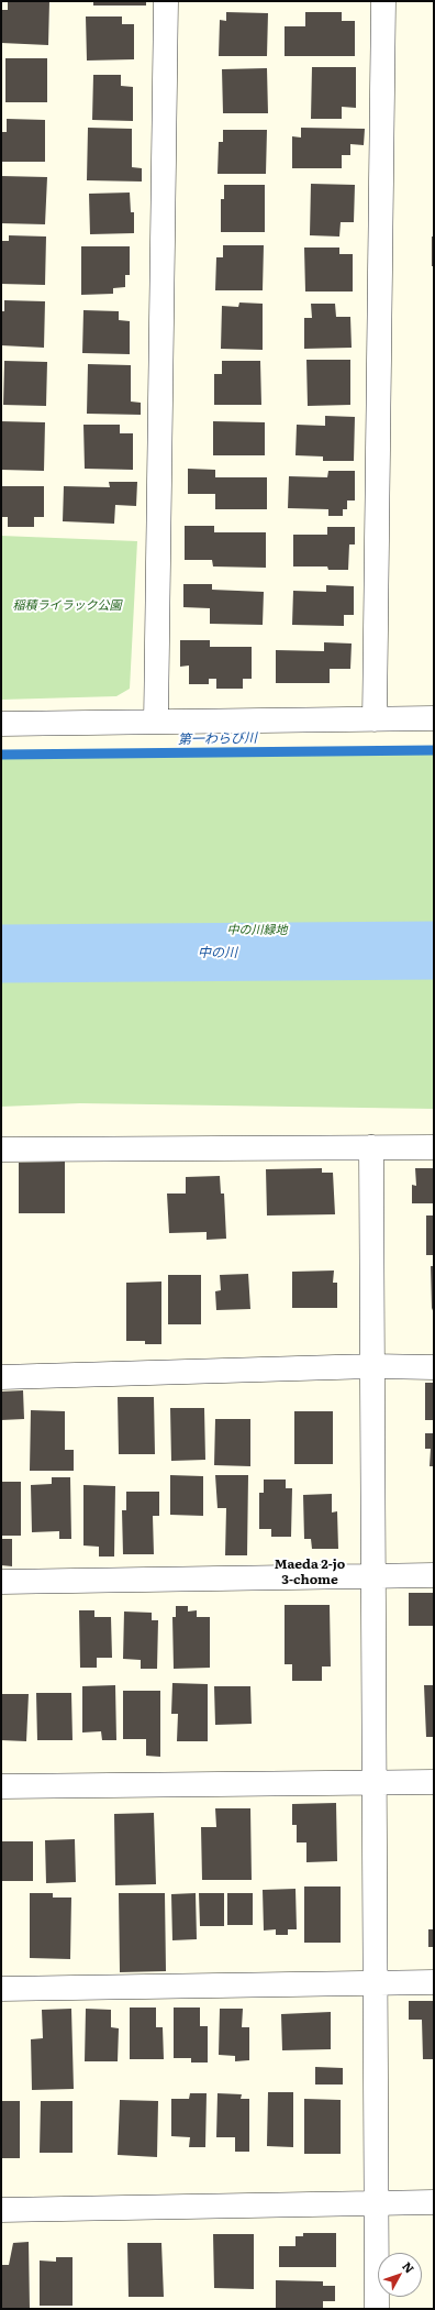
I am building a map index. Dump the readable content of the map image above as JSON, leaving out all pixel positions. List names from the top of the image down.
{
  "districts": ["Maeda 2-jo 3-chome"],
  "water": ["第一わらび川", "中の川"],
  "parks": ["稲積ライラック公園", "中の川緑地"],
  "north": "top right"
}
